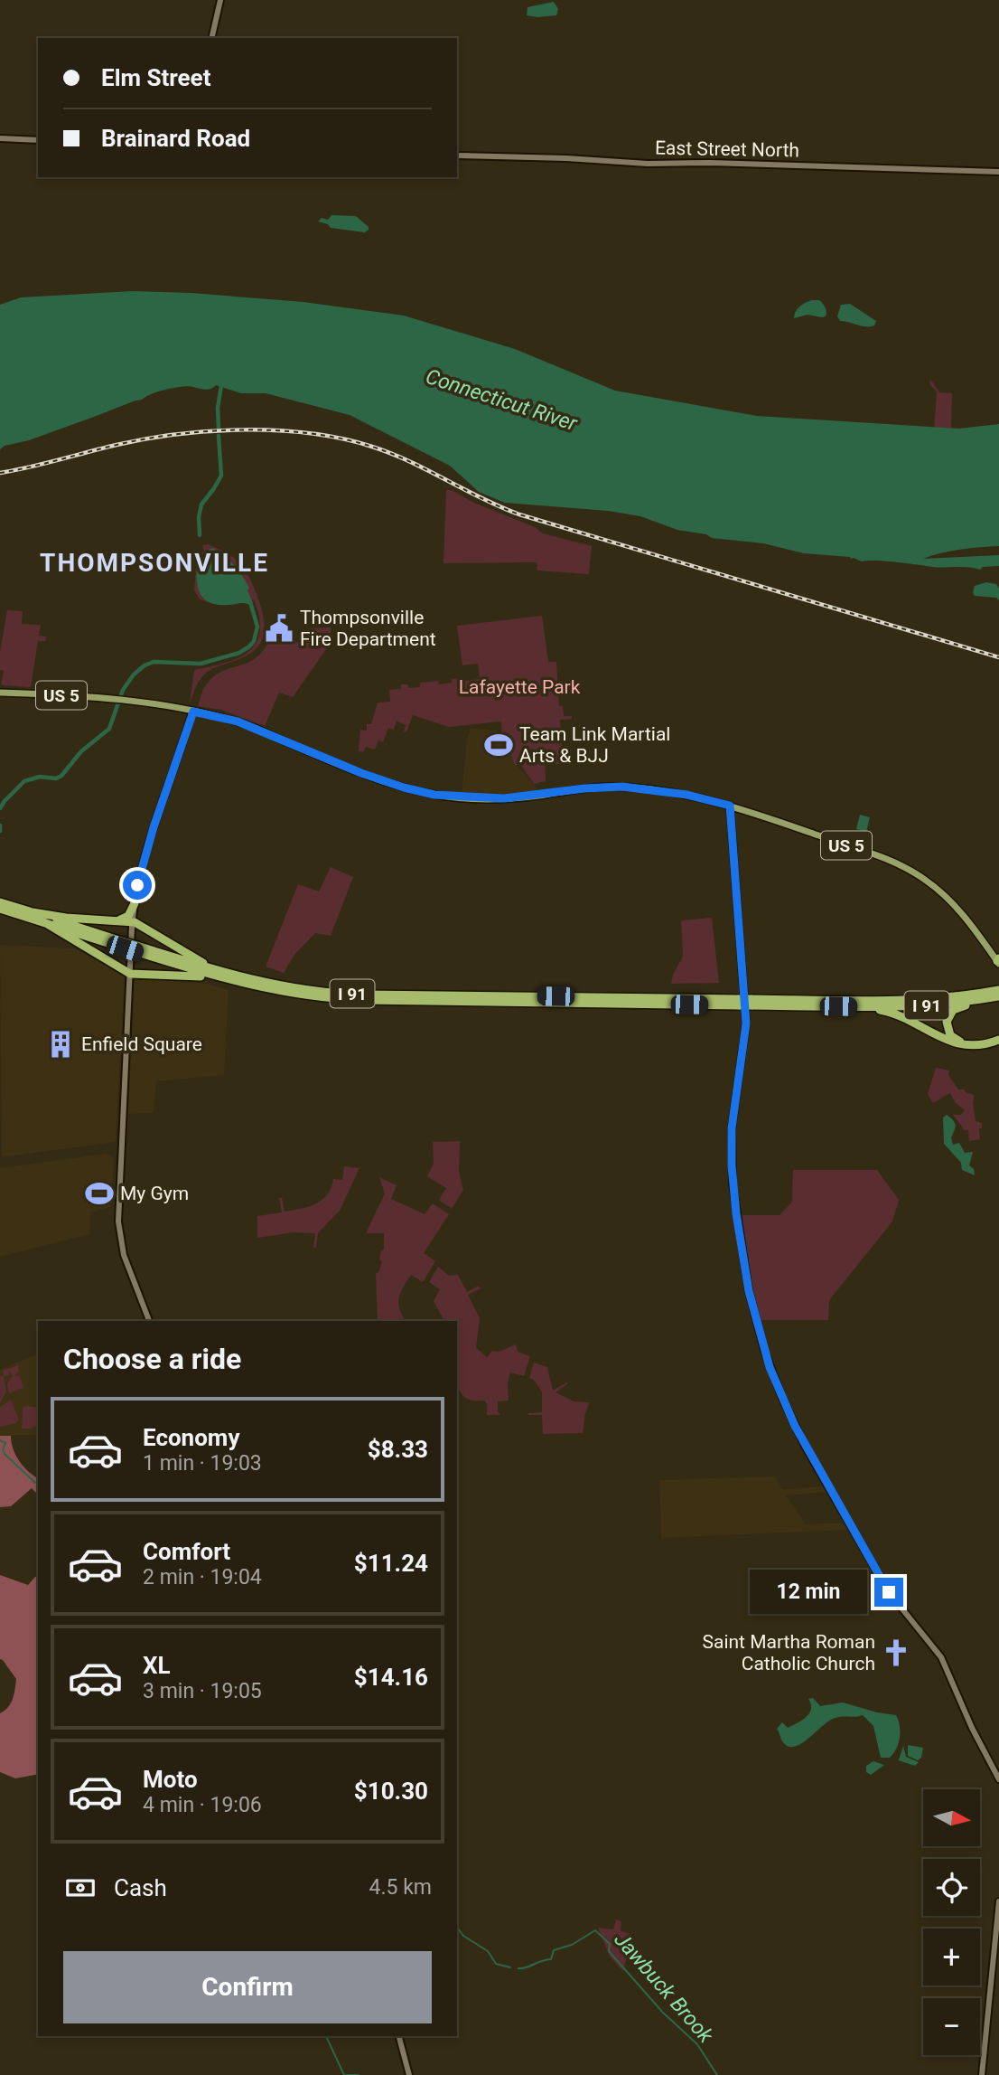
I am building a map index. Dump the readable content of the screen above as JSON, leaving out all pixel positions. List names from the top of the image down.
{
  "streets": {
    "highway": ["I 91"],
    "main road": ["East Street North", "US 5"]
  },
  "districts": ["THOMPSONVILLE"],
  "water": ["Connecticut River", "Jawbuck Brook"],
  "parks": ["Lafayette Park"],
  "places": {
    "public building": ["Thompsonville Fire Department"],
    "sports": ["Team Link Martial Arts & BJJ", "My Gym"],
    "building": ["Enfield Square"],
    "church": ["Saint Martha Roman Catholic Church"]
  },
  "north": "right",
  "page": {
    "banner": ["Elm Street", "Brainard Road"],
    "heading": "Choose a ride",
    "list": [
      {
        "name": "Economy",
        "note": "1 min · 19:03",
        "value": "$8.33"
      },
      {
        "name": "Comfort",
        "note": "2 min · 19:04",
        "value": "$11.24"
      },
      {
        "name": "XL",
        "note": "3 min · 19:05",
        "value": "$14.16"
      },
      {
        "name": "Moto",
        "note": "4 min · 19:06",
        "value": "$10.30"
      }
    ],
    "bubble": "12 min",
    "map_buttons": ["+", "−"],
    "pay": ["Cash", "4.5 km"],
    "buttons": "Confirm"
  }
}
